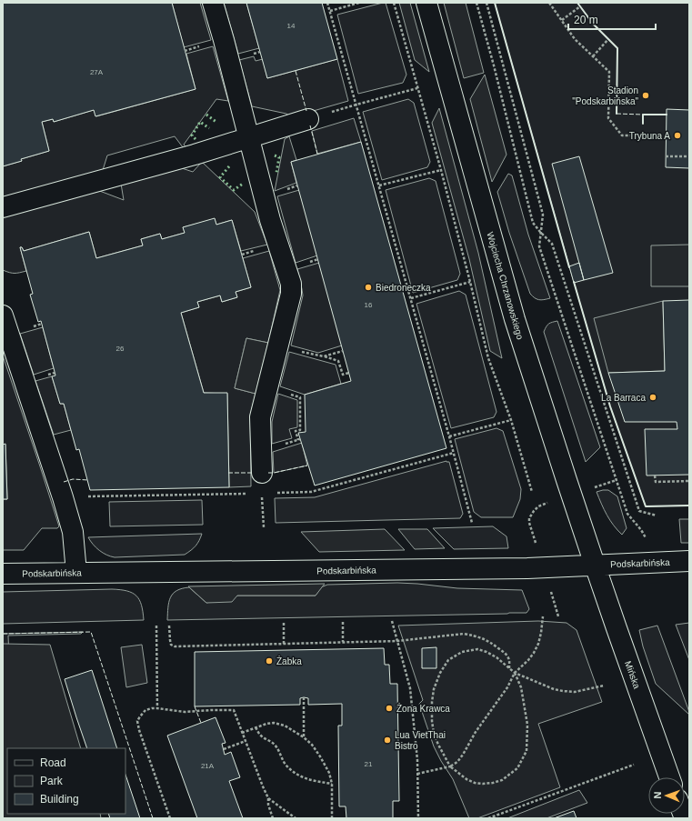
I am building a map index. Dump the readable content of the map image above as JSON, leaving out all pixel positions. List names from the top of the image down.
{
  "streets": {
    "street": ["Wojciecha Chrzanowskiego", "Podskarbińska", "Mińska"]
  },
  "crossings": [
    ["Wojciecha Chrzanowskiego", "Podskarbińska"],
    ["Wojciecha Chrzanowskiego", "Mińska"],
    ["Podskarbińska", "Mińska"]
  ],
  "places": [
    "Stadion \"Podskarbińska\"",
    "Trybuna A",
    "Biedroneczka",
    "La Barraca",
    "Żabka",
    "Żona Krawca",
    "Lua VietThai Bistro"
  ],
  "house_numbers": [
    "14",
    "27A",
    "16",
    "26",
    "21",
    "21A"
  ],
  "legend": ["Road", "Park", "Building"],
  "scale_bar": "20 m",
  "north": "left"
}
